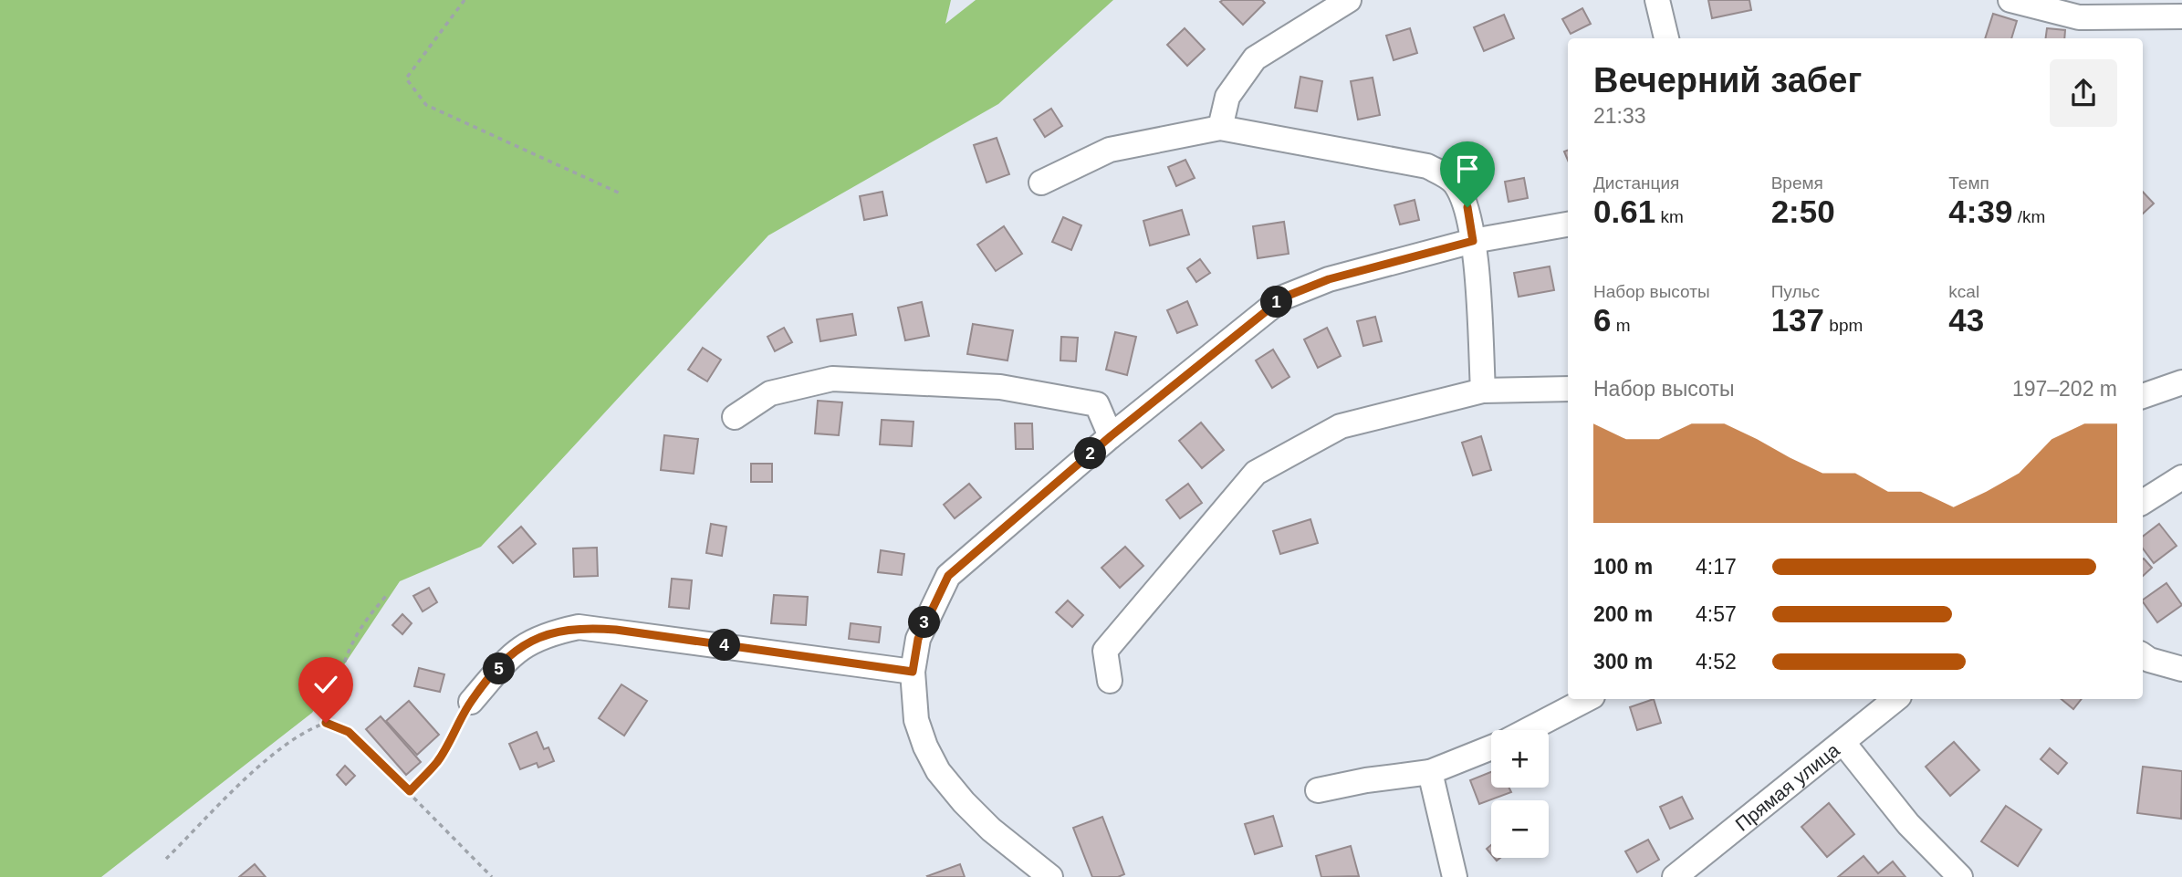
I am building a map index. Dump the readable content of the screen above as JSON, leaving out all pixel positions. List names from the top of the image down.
{
  "streets": {
    "street": ["Прямая улица"]
  },
  "page": {
    "heading": ["Вечерний забег", "21:33"],
    "stats": [
      ["Дистанция", "0.61 km"],
      ["Время", "2:50"],
      ["Темп", "4:39 /km"],
      ["Набор высоты", "6 m"],
      ["Пульс", "137 bpm"],
      ["kcal", "43"]
    ],
    "pins": [
      "1",
      "2",
      "3",
      "4",
      "5"
    ],
    "chart": ["Набор высоты", "197–202 m"],
    "list": [
      {
        "name": "100 m",
        "note": "4:17"
      },
      {
        "name": "200 m",
        "note": "4:57"
      },
      {
        "name": "300 m",
        "note": "4:52"
      }
    ],
    "map_buttons": ["+", "−"]
  }
}
